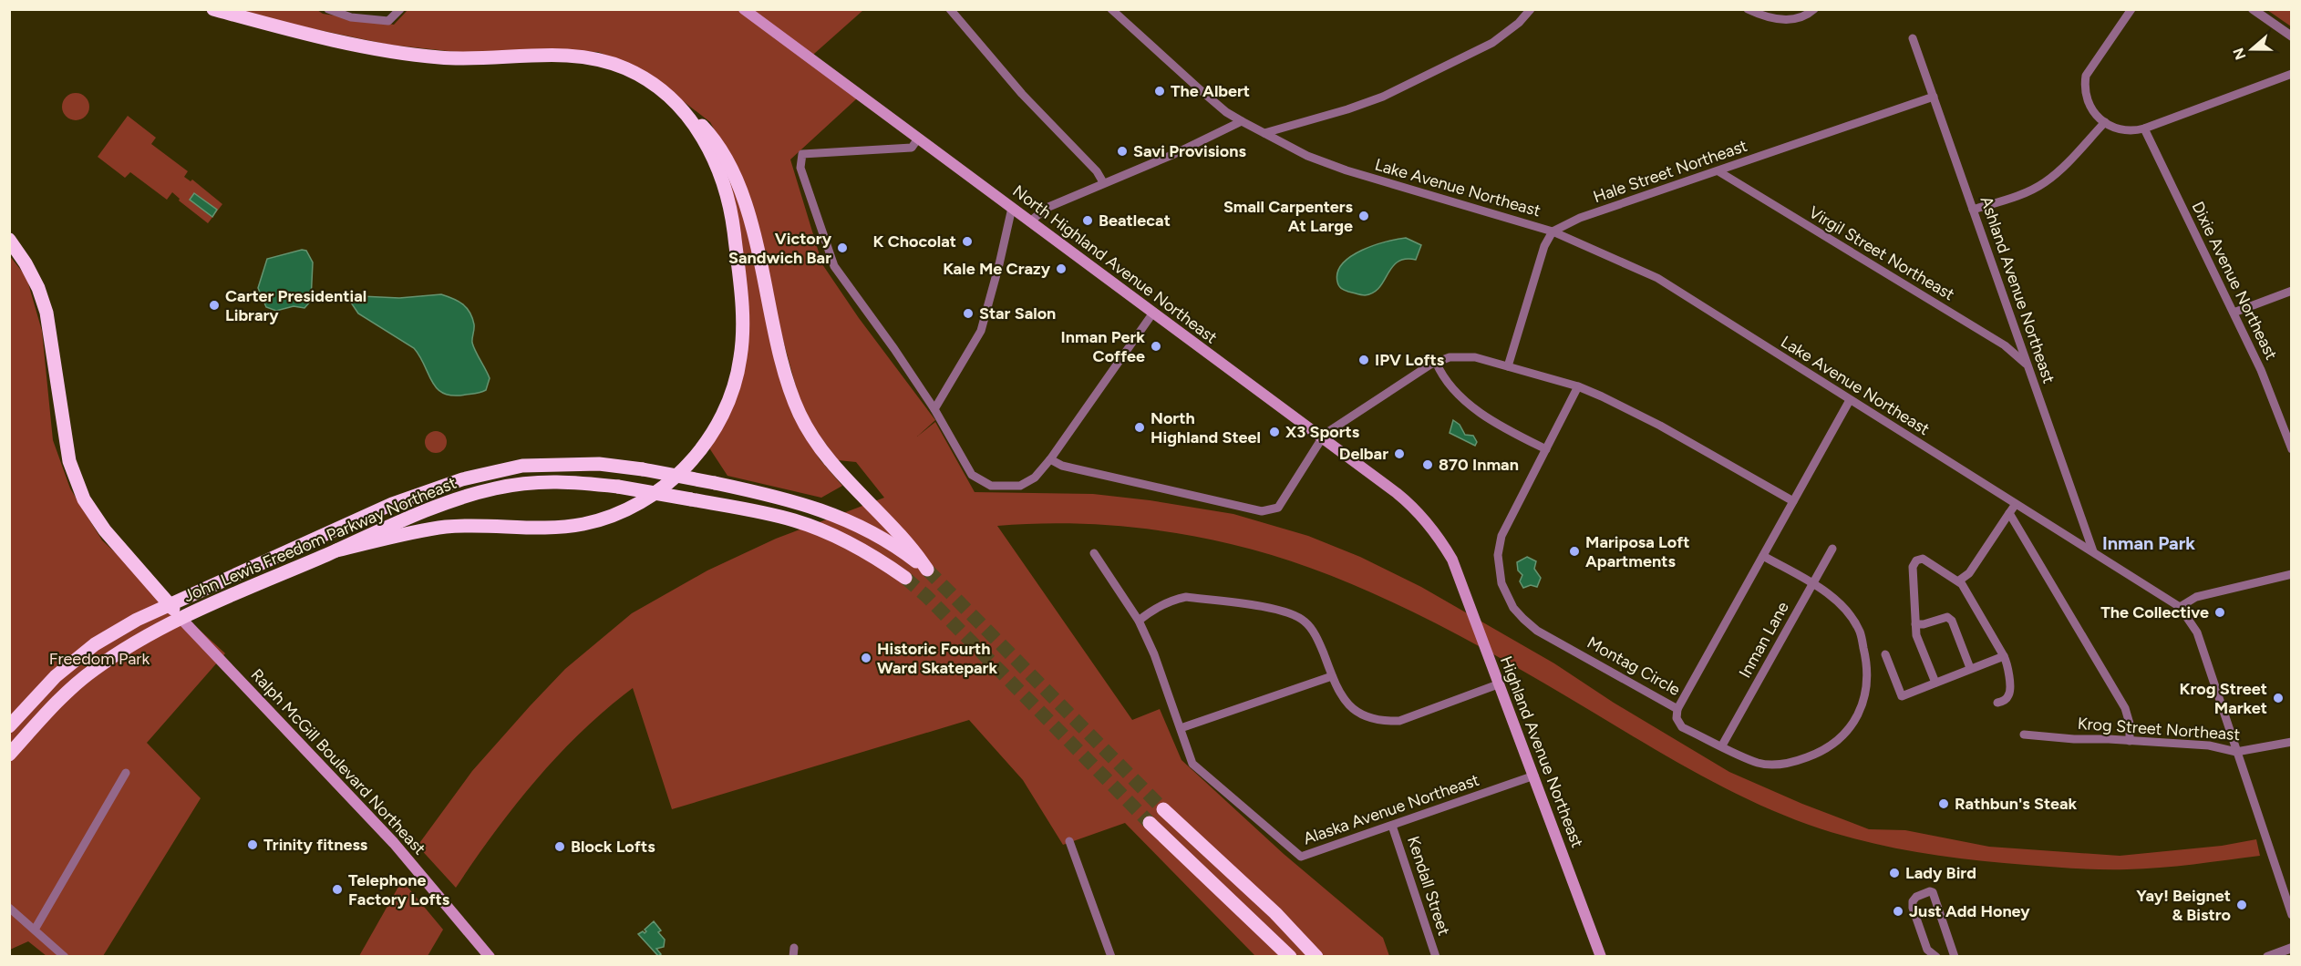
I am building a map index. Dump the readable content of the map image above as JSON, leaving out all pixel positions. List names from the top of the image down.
{
  "streets": {
    "highway": ["John Lewis Freedom Parkway Northeast"],
    "main road": ["North Highland Avenue Northeast", "Highland Avenue Northeast", "Ralph McGill Boulevard Northeast"],
    "street": [
      "Hale Street Northeast",
      "Lake Avenue Northeast",
      "Virgil Street Northeast",
      "Dixie Avenue Northeast",
      "Ashland Avenue Northeast",
      "Inman Lane",
      "Montag Circle",
      "Krog Street Northeast",
      "Alaska Avenue Northeast",
      "Kendall Street"
    ]
  },
  "crossings": [
    ["Hale Street Northeast", "Lake Avenue Northeast"],
    ["Hale Street Northeast", "Virgil Street Northeast"],
    ["Hale Street Northeast", "Ashland Avenue Northeast"],
    ["Lake Avenue Northeast", "Ashland Avenue Northeast"],
    ["Lake Avenue Northeast", "Montag Circle"],
    ["Lake Avenue Northeast", "Krog Street Northeast"],
    ["Virgil Street Northeast", "Ashland Avenue Northeast"],
    ["North Highland Avenue Northeast", "Highland Avenue Northeast"],
    ["John Lewis Freedom Parkway Northeast", "Ralph McGill Boulevard Northeast"],
    ["Highland Avenue Northeast", "Alaska Avenue Northeast"],
    ["Alaska Avenue Northeast", "Kendall Street"]
  ],
  "districts": ["Inman Park"],
  "parks": ["Freedom Park"],
  "places": [
    "The Albert",
    "Savi Provisions",
    "Small Carpenters At Large",
    "Beatlecat",
    "K Chocolat",
    "Victory Sandwich Bar",
    "Kale Me Crazy",
    "Carter Presidential Library",
    "Star Salon",
    "Inman Perk Coffee",
    "IPV Lofts",
    "North Highland Steel",
    "X3 Sports",
    "Delbar",
    "870 Inman",
    "Mariposa Loft Apartments",
    "The Collective",
    "Historic Fourth Ward Skatepark",
    "Krog Street Market",
    "Rathbun's Steak",
    "Trinity fitness",
    "Block Lofts",
    "Lady Bird",
    "Telephone Factory Lofts",
    "Yay! Beignet & Bistro",
    "Just Add Honey"
  ],
  "north": "left"
}
